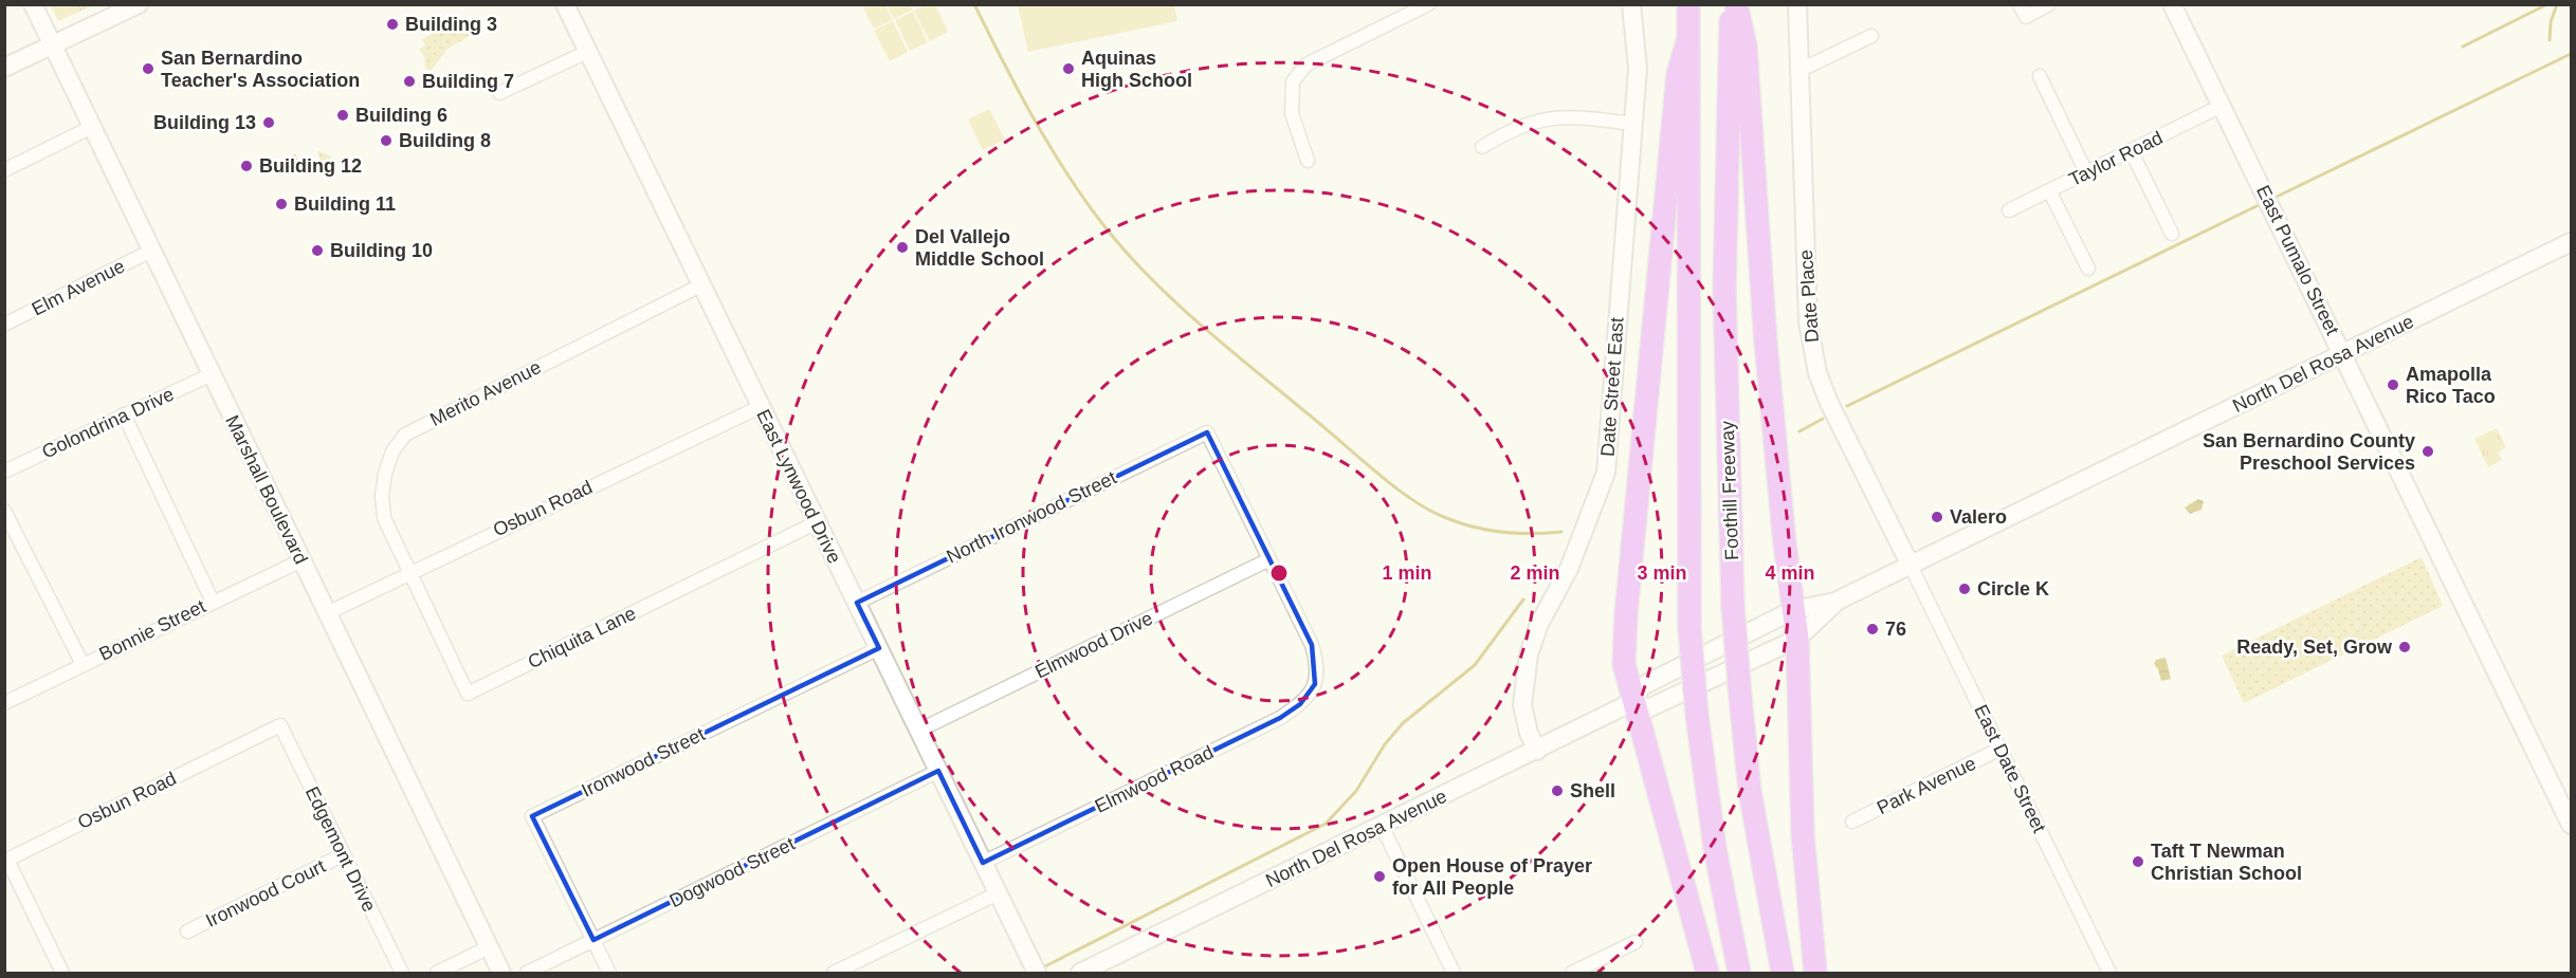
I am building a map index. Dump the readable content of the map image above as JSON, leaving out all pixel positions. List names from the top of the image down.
{
  "streets": {
    "highway": ["Foothill Freeway"],
    "street": [
      "Taylor Road",
      "East Pumalo Street",
      "Elm Avenue",
      "Date Place",
      "North Del Rosa Avenue",
      "Date Street East",
      "Merito Avenue",
      "Golondrina Drive",
      "East Lynwood Drive",
      "Marshall Boulevard",
      "Osbun Road",
      "North Ironwood Street",
      "Bonnie Street",
      "Chiquita Lane",
      "Elmwood Drive",
      "Ironwood Street",
      "East Date Street",
      "Elmwood Road",
      "Park Avenue",
      "Edgemont Drive",
      "Dogwood Street",
      "Ironwood Court"
    ]
  },
  "crossings": [
    ["Taylor Road", "East Pumalo Street"],
    ["East Pumalo Street", "North Del Rosa Avenue"],
    ["Elm Avenue", "Marshall Boulevard"],
    ["Date Place", "North Del Rosa Avenue"],
    ["Date Place", "East Date Street"],
    ["North Del Rosa Avenue", "Date Street East"],
    ["North Del Rosa Avenue", "East Date Street"],
    ["Merito Avenue", "East Lynwood Drive"],
    ["Merito Avenue", "Osbun Road"],
    ["Merito Avenue", "Chiquita Lane"],
    ["Golondrina Drive", "Marshall Boulevard"],
    ["East Lynwood Drive", "Osbun Road"],
    ["East Lynwood Drive", "North Ironwood Street"],
    ["East Lynwood Drive", "Chiquita Lane"],
    ["East Lynwood Drive", "Elmwood Drive"],
    ["East Lynwood Drive", "Ironwood Street"],
    ["East Lynwood Drive", "Elmwood Road"],
    ["East Lynwood Drive", "Dogwood Street"],
    ["Marshall Boulevard", "Osbun Road"],
    ["Marshall Boulevard", "Bonnie Street"],
    ["Osbun Road", "Chiquita Lane"],
    ["Osbun Road", "Edgemont Drive"],
    ["North Ironwood Street", "Elmwood Drive"],
    ["North Ironwood Street", "Elmwood Road"],
    ["Elmwood Drive", "Elmwood Road"],
    ["Ironwood Street", "Dogwood Street"],
    ["East Date Street", "Park Avenue"],
    ["Edgemont Drive", "Ironwood Court"]
  ],
  "places": [
    "Building 3",
    "San Bernardino Teacher's Association",
    "Aquinas High School",
    "Building 7",
    "Building 6",
    "Building 13",
    "Building 8",
    "Building 12",
    "Building 11",
    "Del Vallejo Middle School",
    "Building 10",
    "Amapolla Rico Taco",
    "San Bernardino County Preschool Services",
    "Valero",
    "Circle K",
    "76",
    "Ready, Set, Grow",
    "Shell",
    "Taft T Newman Christian School",
    "Open House of Prayer for All People"
  ],
  "rings": [
    "1 min",
    "2 min",
    "3 min",
    "4 min"
  ]
}
